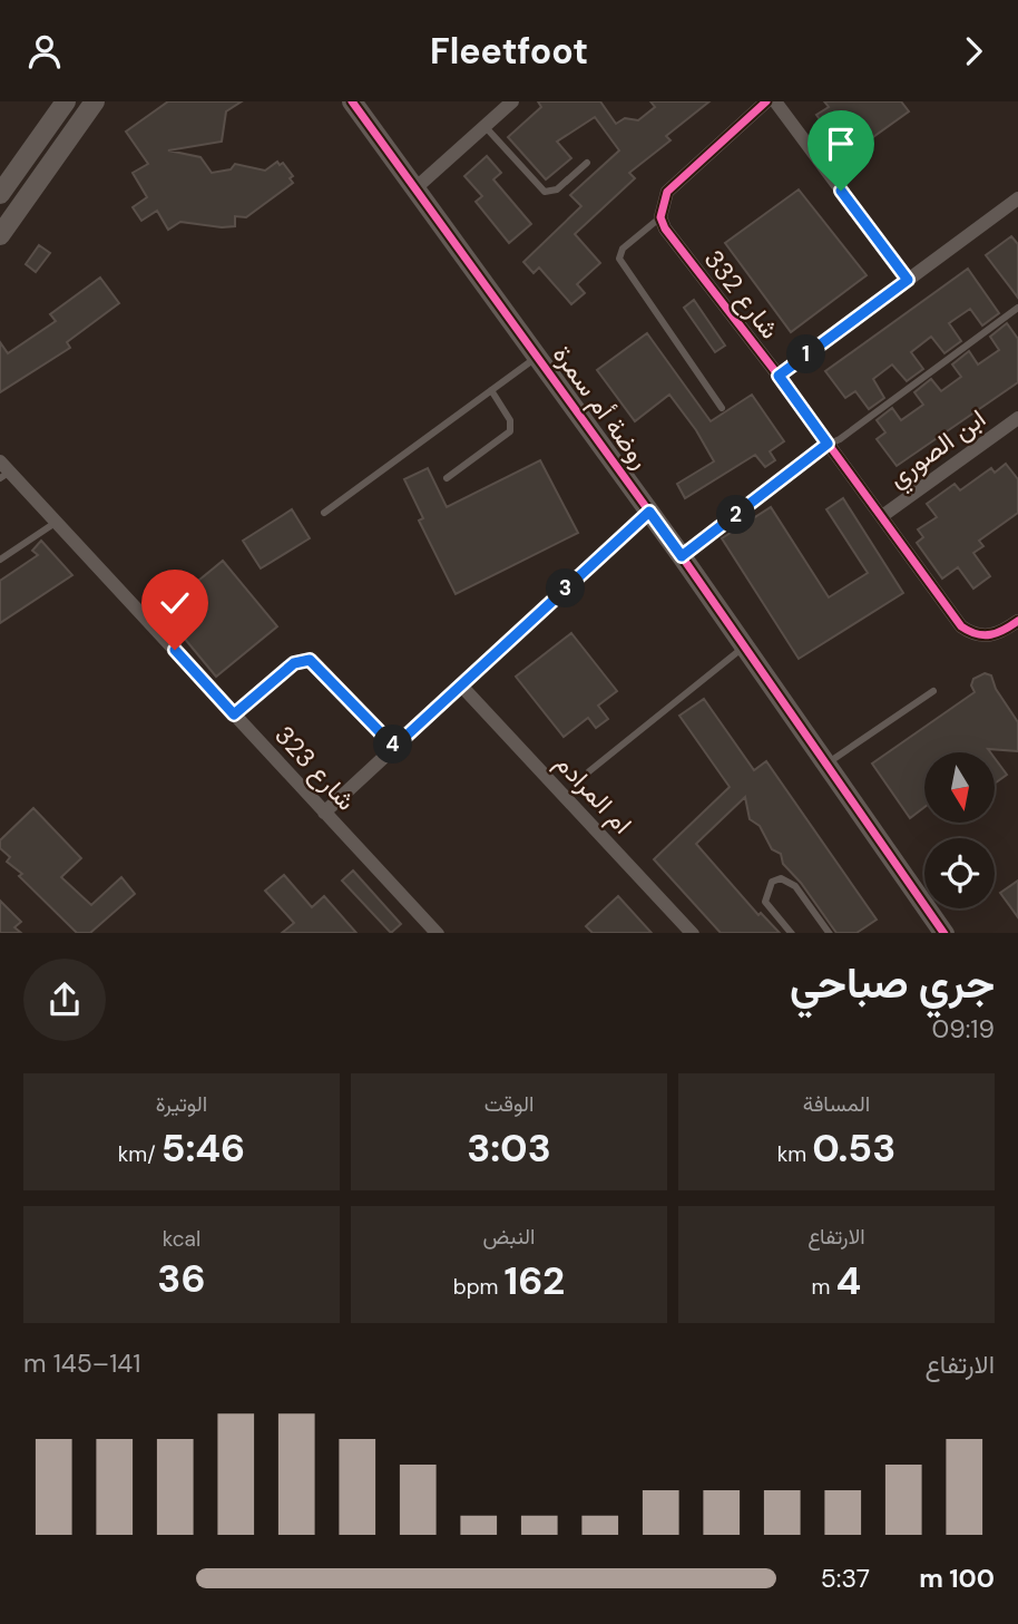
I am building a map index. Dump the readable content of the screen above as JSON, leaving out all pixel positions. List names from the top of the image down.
{
  "streets": {
    "street": [
      "شارع 332",
      "روضة أم سمرة",
      "ابن الصوري",
      "شارع 323",
      "ام المرادم"
    ]
  },
  "crossings": [
    ["شارع 332", "ابن الصوري"]
  ],
  "north": "bottom",
  "page": {
    "header": "Fleetfoot",
    "pins": [
      "1",
      "2",
      "3",
      "4"
    ],
    "heading": ["جري صباحي", "09:19"],
    "stats": [
      ["المسافة", "0.53 km"],
      ["الوقت", "3:03"],
      ["الوتيرة", "5:46 /km"],
      ["الارتفاع", "4 m"],
      ["النبض", "162 bpm"],
      ["kcal", "36"]
    ],
    "chart": ["الارتفاع", "141–145 m"],
    "list": [
      {
        "name": "100 m",
        "note": "5:37"
      }
    ]
  }
}
